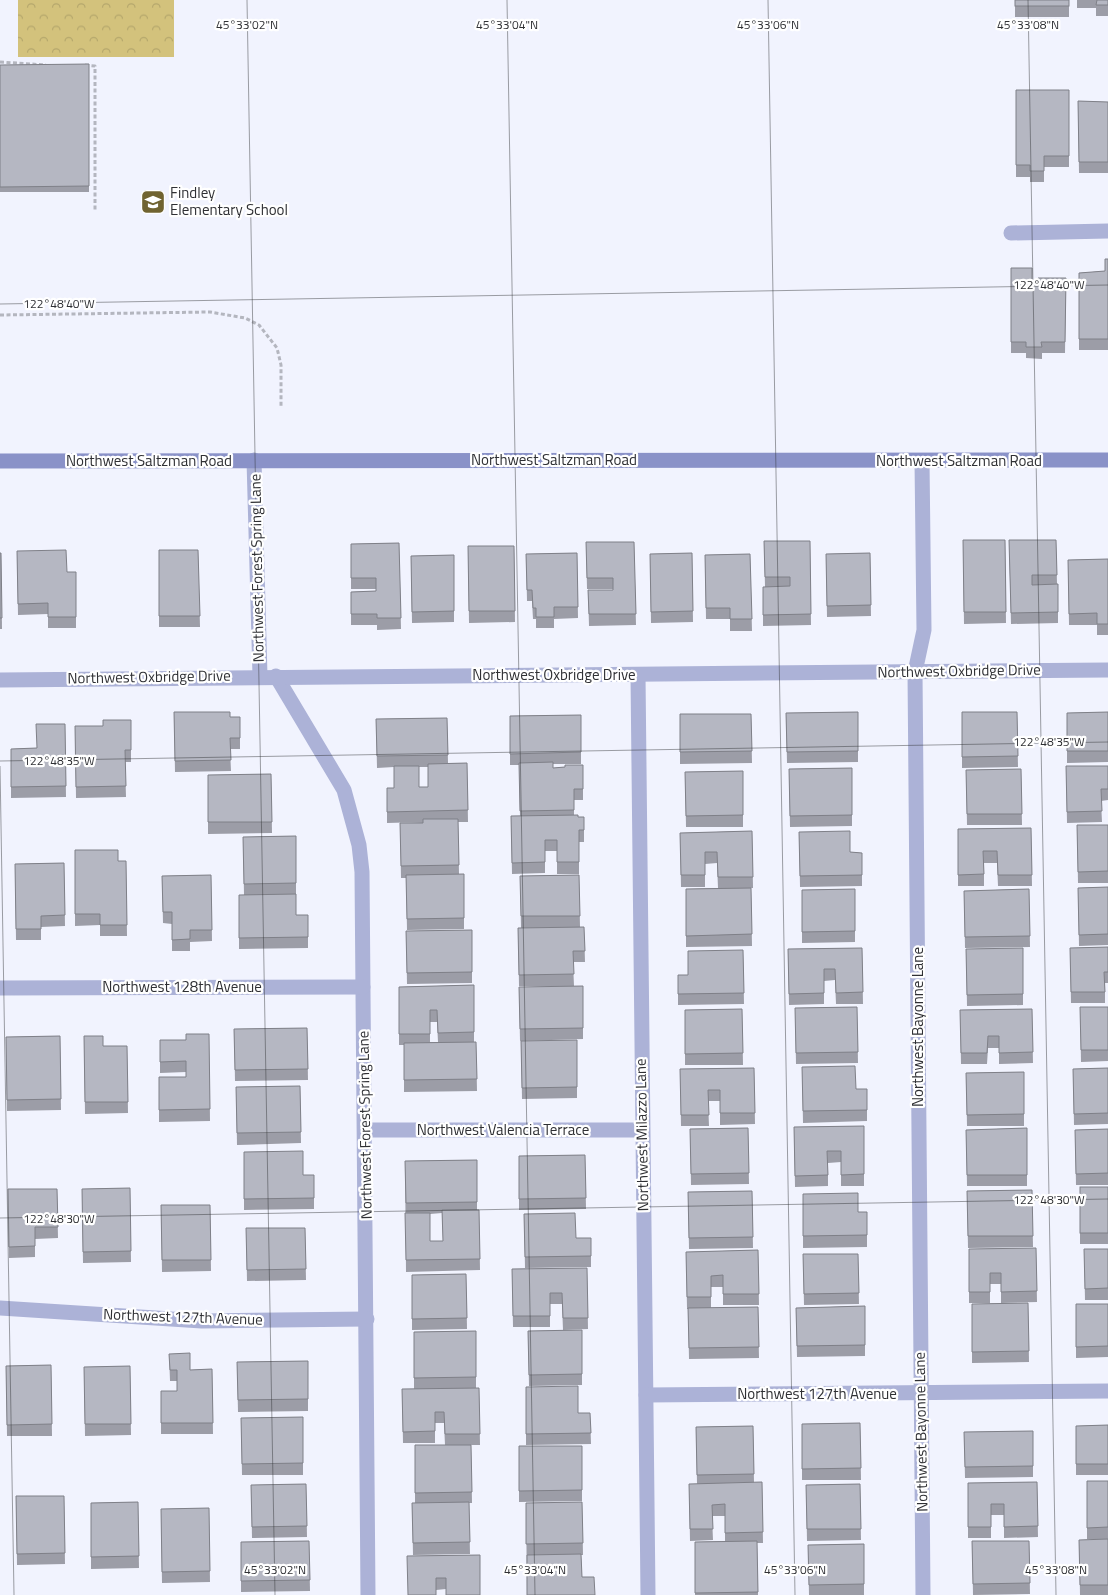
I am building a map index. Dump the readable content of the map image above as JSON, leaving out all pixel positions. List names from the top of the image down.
{
  "streets": {
    "main road": ["Northwest Saltzman Road"],
    "street": [
      "Northwest Forest Spring Lane",
      "Northwest Oxbridge Drive",
      "Northwest 128th Avenue",
      "Northwest Bayonne Lane",
      "Northwest Valencia Terrace",
      "Northwest Milazzo Lane",
      "Northwest 127th Avenue"
    ]
  },
  "crossings": [
    ["Northwest Saltzman Road", "Northwest Forest Spring Lane"],
    ["Northwest Saltzman Road", "Northwest Bayonne Lane"],
    ["Northwest Forest Spring Lane", "Northwest Oxbridge Drive"],
    ["Northwest Forest Spring Lane", "Northwest 128th Avenue"],
    ["Northwest Forest Spring Lane", "Northwest Valencia Terrace"],
    ["Northwest Forest Spring Lane", "Northwest 127th Avenue"],
    ["Northwest Oxbridge Drive", "Northwest Bayonne Lane"],
    ["Northwest Oxbridge Drive", "Northwest Milazzo Lane"],
    ["Northwest Bayonne Lane", "Northwest 127th Avenue"],
    ["Northwest Valencia Terrace", "Northwest Milazzo Lane"],
    ["Northwest Milazzo Lane", "Northwest 127th Avenue"]
  ],
  "places": {
    "school or university": ["Findley Elementary School"]
  },
  "coordinates": [
    "45°33'02\"N",
    "45°33'04\"N",
    "45°33'06\"N",
    "45°33'08\"N",
    "122°48'40\"W",
    "122°48'35\"W",
    "122°48'30\"W"
  ]
}
